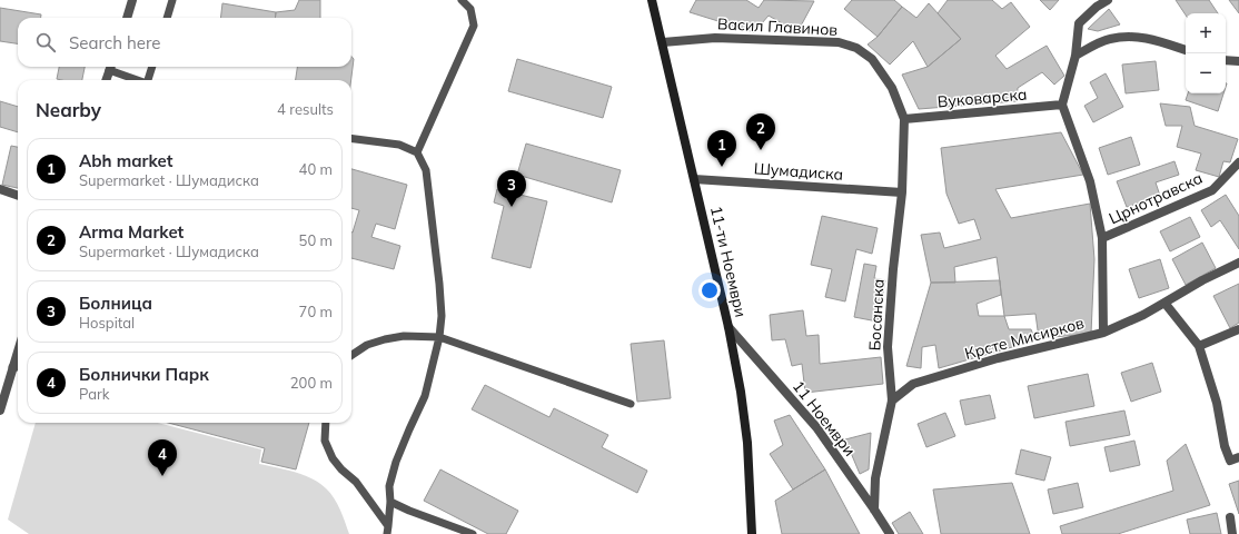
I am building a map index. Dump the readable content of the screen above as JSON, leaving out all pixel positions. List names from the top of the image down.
{
  "streets": {
    "main road": ["11-ти Ноември"],
    "street": [
      "Васил Главинов",
      "Вуковарска",
      "Шумадиска",
      "Црнотравска",
      "Босанска",
      "Крсте Мисирков",
      "11 Ноември"
    ]
  },
  "crossings": [
    ["Васил Главинов", "Вуковарска"],
    ["Васил Главинов", "11-ти Ноември"],
    ["Васил Главинов", "Босанска"],
    ["Вуковарска", "Босанска"],
    ["Шумадиска", "11-ти Ноември"],
    ["Шумадиска", "Босанска"],
    ["11-ти Ноември", "11 Ноември"],
    ["Босанска", "Крсте Мисирков"],
    ["Босанска", "11 Ноември"]
  ],
  "page": {
    "map_buttons": ["+", "−"],
    "search": "Search here",
    "heading": ["Nearby", "4 results"],
    "pins": [
      "2",
      "1",
      "3",
      "4"
    ],
    "list": [
      {
        "mark": "1",
        "name": "Abh market",
        "note": "Supermarket · Шумадиска",
        "value": "40 m"
      },
      {
        "mark": "2",
        "name": "Arma Market",
        "note": "Supermarket · Шумадиска",
        "value": "50 m"
      },
      {
        "mark": "3",
        "name": "Болница",
        "note": "Hospital",
        "value": "70 m"
      },
      {
        "mark": "4",
        "name": "Болнички Парк",
        "note": "Park",
        "value": "200 m"
      }
    ]
  }
}
